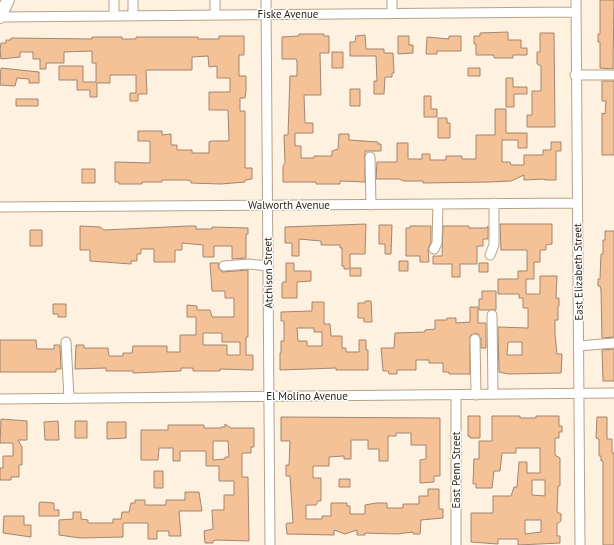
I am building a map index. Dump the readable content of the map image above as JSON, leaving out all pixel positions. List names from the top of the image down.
{
  "streets": {
    "street": [
      "Fiske Avenue",
      "Walworth Avenue",
      "East Elizabeth Street",
      "Atchison Street",
      "El Molino Avenue",
      "East Penn Street"
    ]
  },
  "crossings": [
    ["Fiske Avenue", "East Elizabeth Street"],
    ["Fiske Avenue", "Atchison Street"],
    ["Walworth Avenue", "East Elizabeth Street"],
    ["Walworth Avenue", "Atchison Street"],
    ["East Elizabeth Street", "El Molino Avenue"],
    ["Atchison Street", "El Molino Avenue"],
    ["El Molino Avenue", "East Penn Street"]
  ]
}
